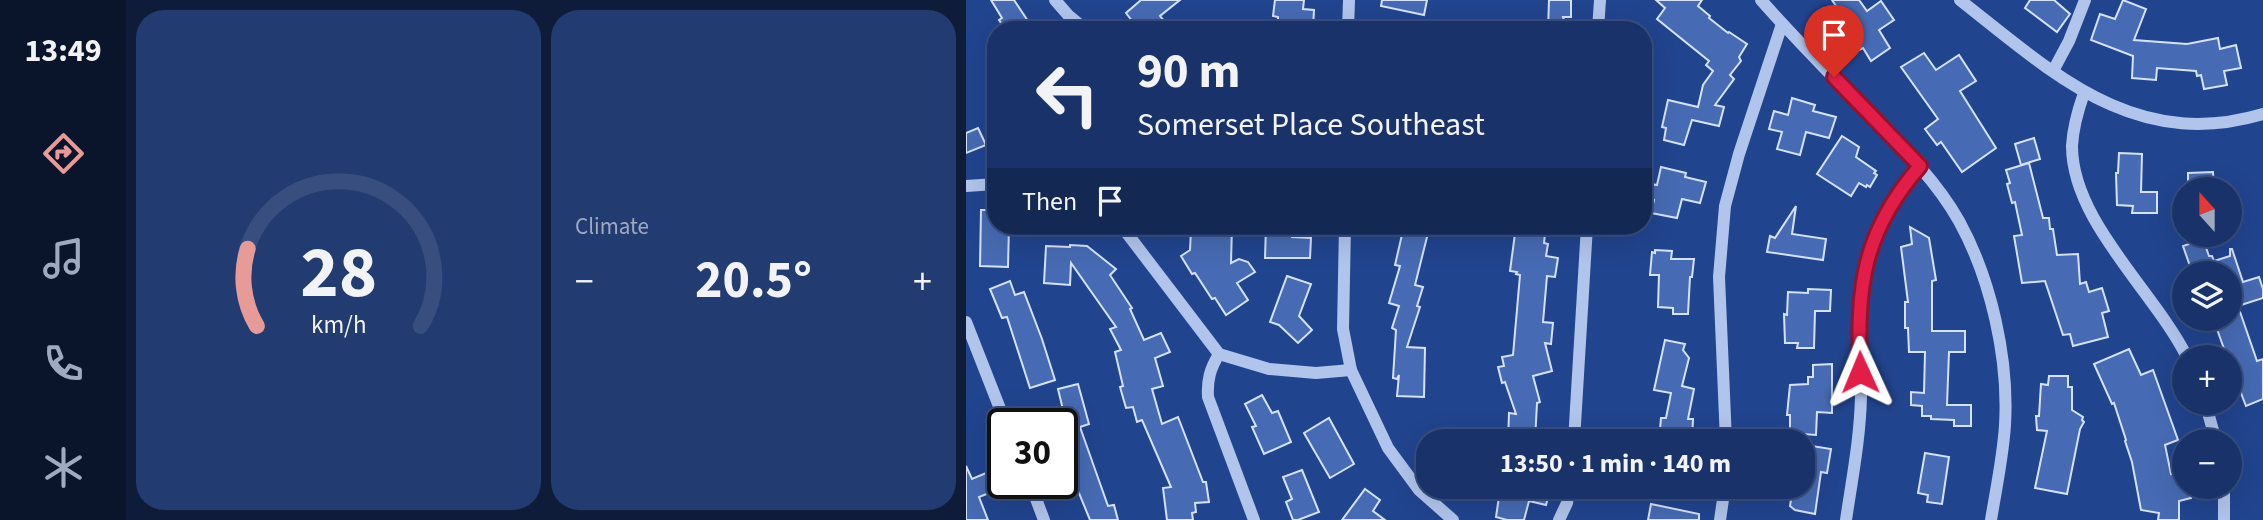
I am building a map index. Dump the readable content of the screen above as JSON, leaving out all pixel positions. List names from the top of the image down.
{
  "north": "top",
  "page": {
    "tabs": "13:49",
    "tile": "Climate",
    "turn": ["90 m", "Somerset Place Southeast"],
    "then": "Then",
    "map_buttons": ["+", "−"],
    "heat": ["−", "20.5°", "+"],
    "limit": "30",
    "trip": "13:50 · 1 min · 140 m",
    "gauge": ["28", "km/h"]
  }
}
